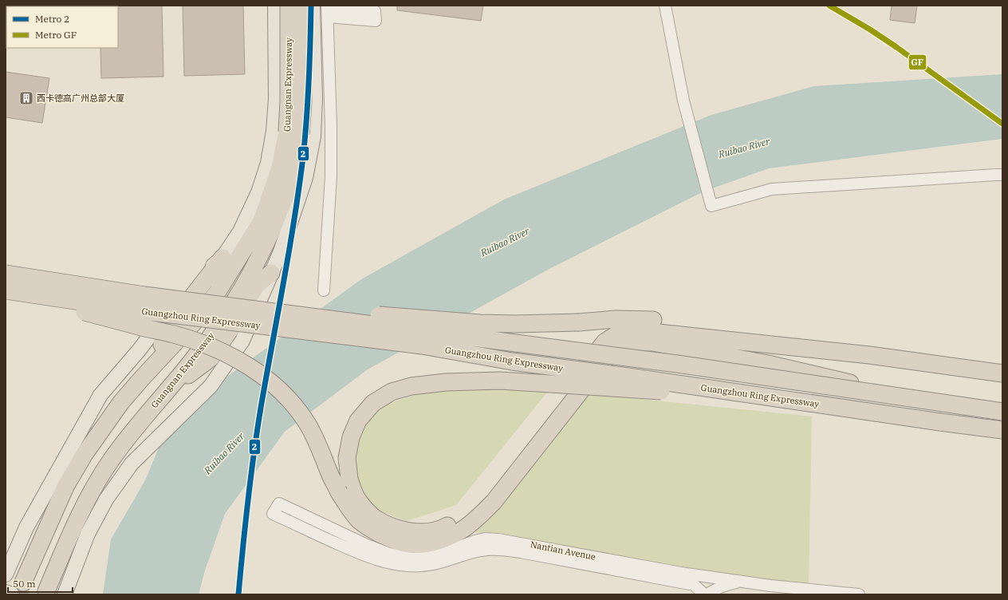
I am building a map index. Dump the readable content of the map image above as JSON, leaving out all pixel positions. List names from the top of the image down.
{
  "streets": {
    "highway": ["Guangnan Expressway", "Guangzhou Ring Expressway"],
    "street": ["Nantian Avenue"]
  },
  "water": ["Ruibao River"],
  "places": {
    "building": ["西卡德高广州总部大厦"]
  },
  "lines": ["metro line 2", "metro line GF"],
  "legend": ["Metro 2", "Metro GF"],
  "scale_bar": "50 m"
}
